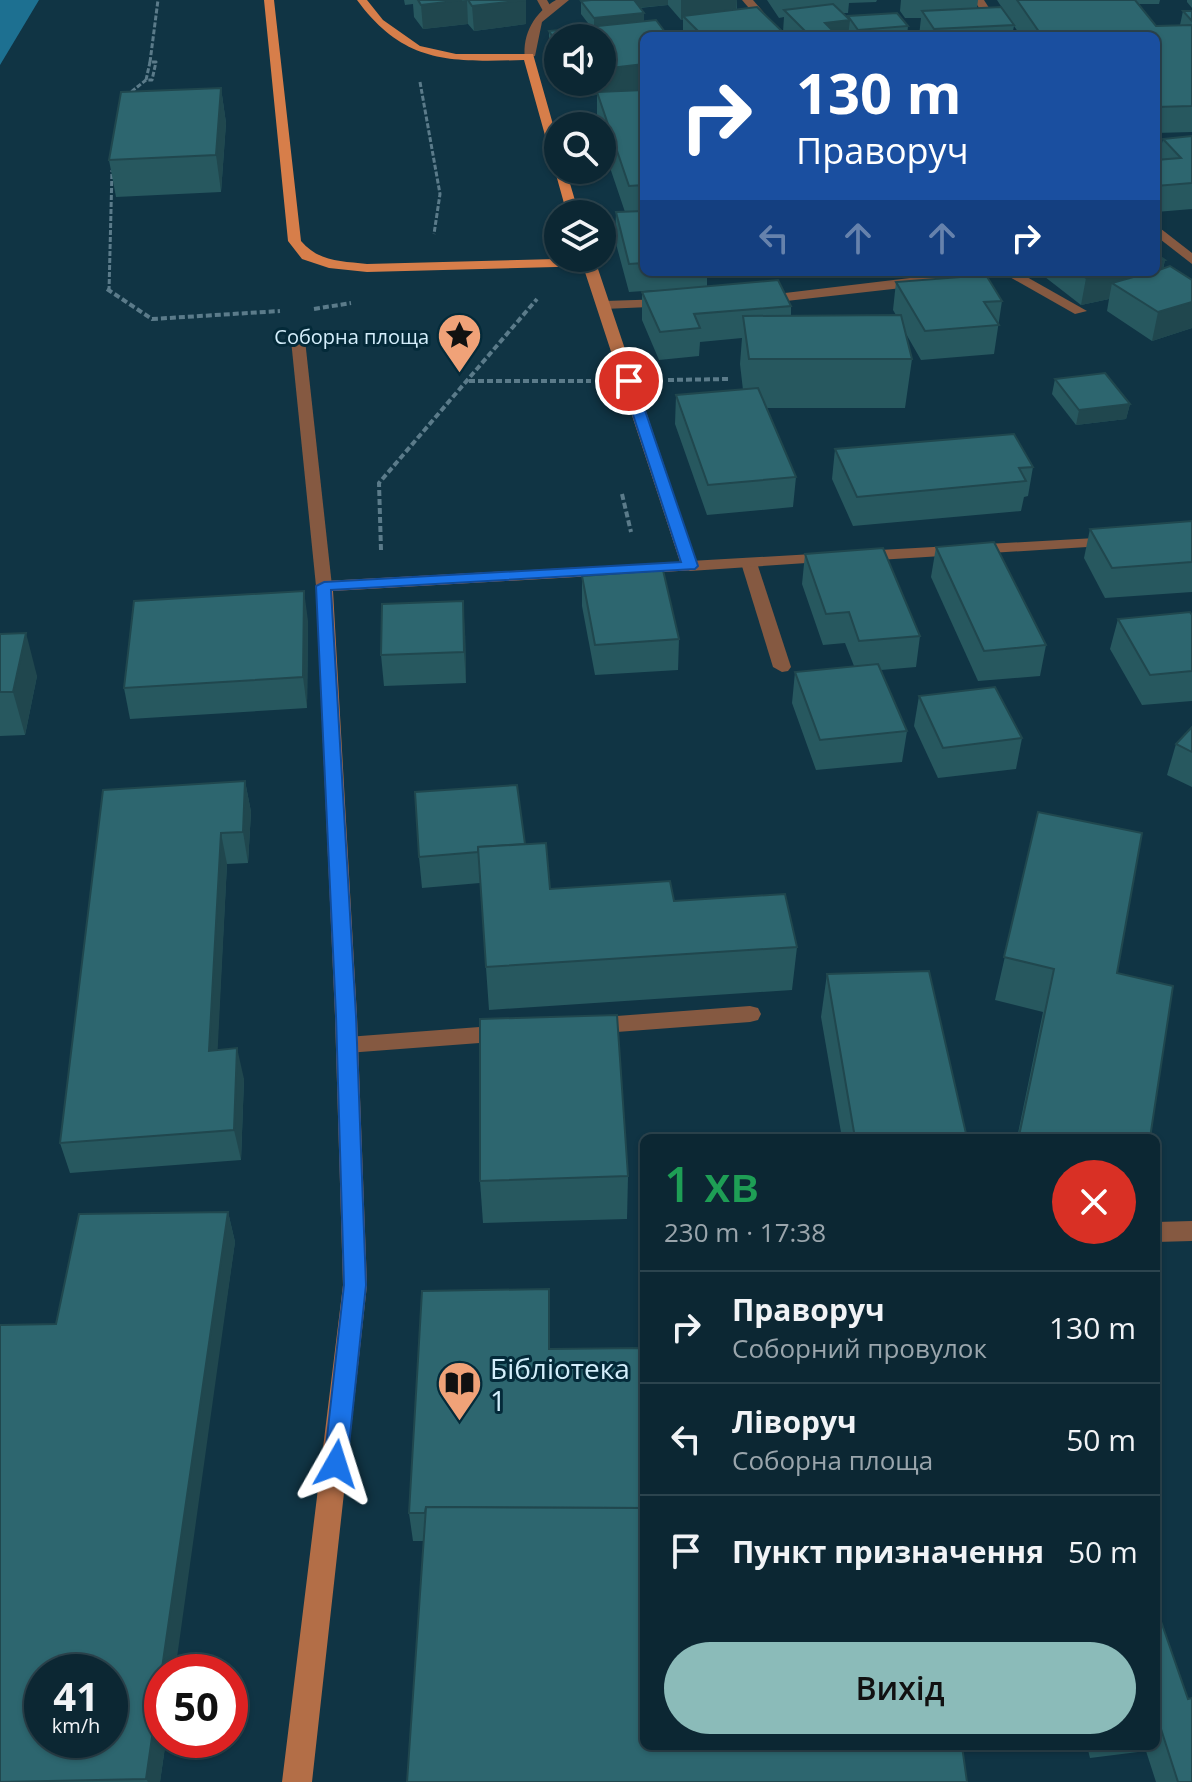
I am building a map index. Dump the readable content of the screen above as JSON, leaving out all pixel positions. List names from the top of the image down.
{
  "places": {
    "place": ["Соборна площа"],
    "library": ["Бібліотека 1"]
  },
  "page": {
    "turn": ["130 m", "Праворуч"],
    "heading": ["1 хв", "230 m · 17:38"],
    "list": [
      {
        "name": "Праворуч",
        "note": "Соборний провулок",
        "value": "130 m"
      },
      {
        "name": "Ліворуч",
        "note": "Соборна площа",
        "value": "50 m"
      },
      {
        "name": "Пункт призначення",
        "value": "50 m"
      }
    ],
    "buttons": "Вихід",
    "speed": "41 km/h",
    "limit": "50"
  }
}
